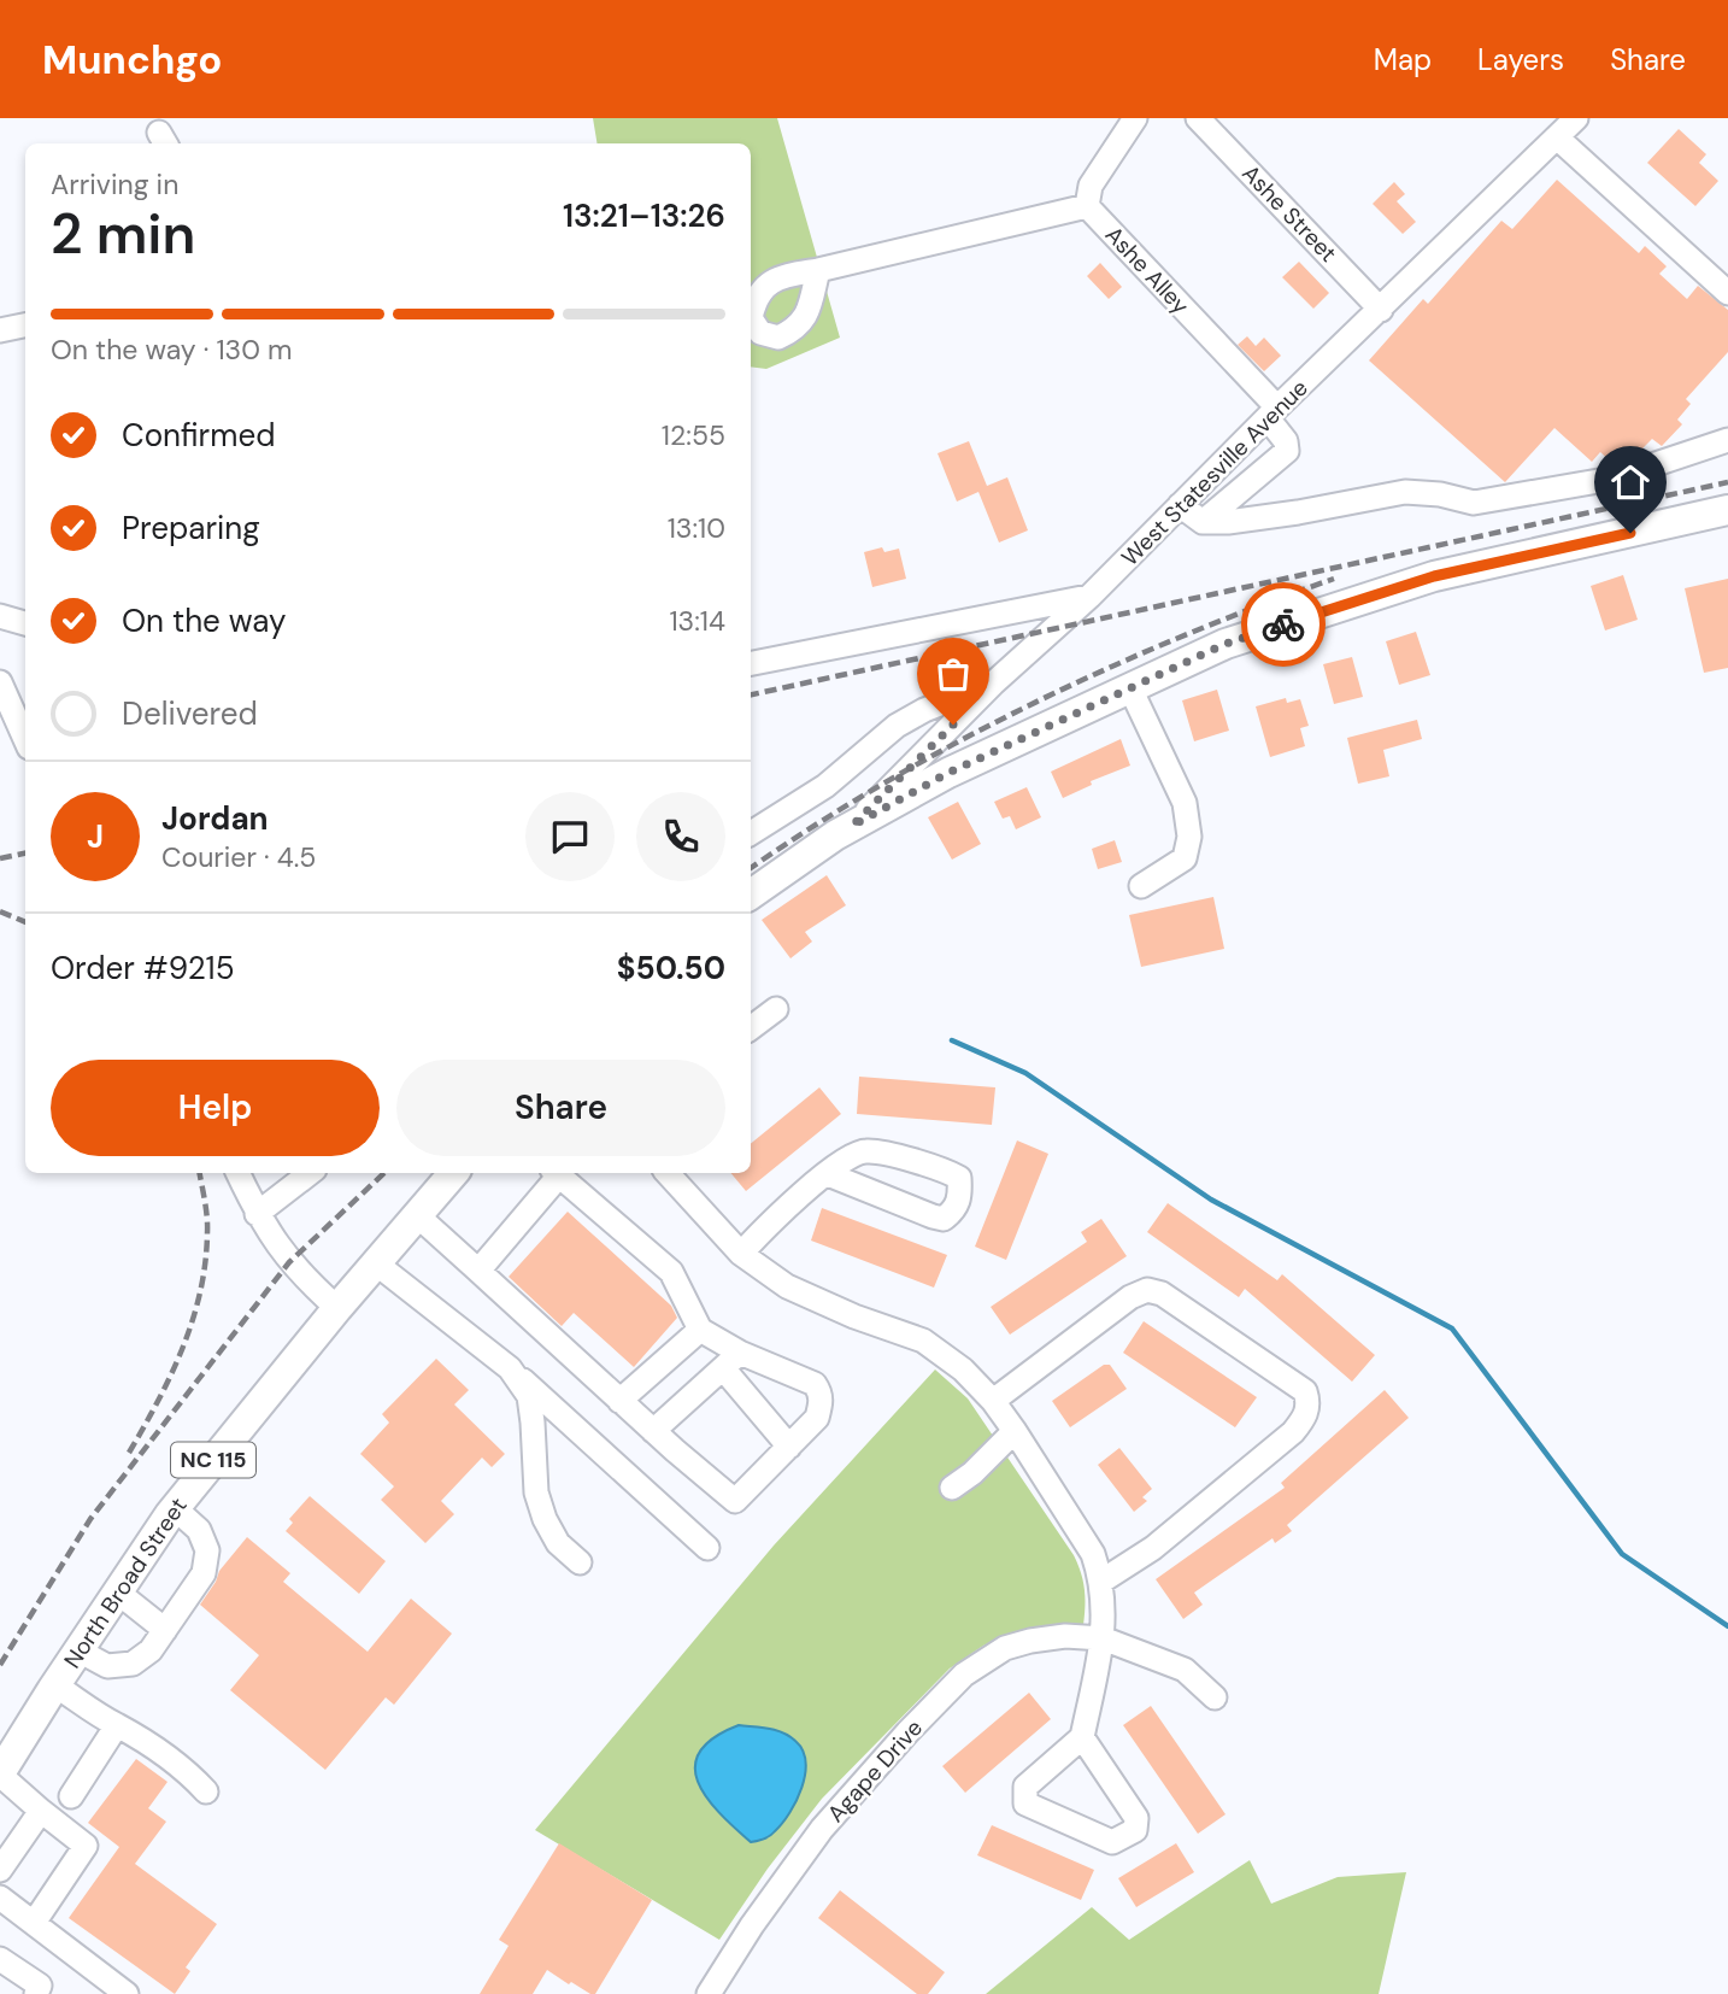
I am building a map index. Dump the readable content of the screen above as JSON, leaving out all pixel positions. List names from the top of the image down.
{
  "streets": {
    "main road": ["NC 115", "North Broad Street"],
    "street": [
      "Ashe Street",
      "Ashe Alley",
      "West Statesville Avenue",
      "Agape Drive"
    ]
  },
  "crossings": [
    ["Ashe Street", "West Statesville Avenue"],
    ["Ashe Alley", "West Statesville Avenue"]
  ],
  "page": {
    "header": "Munchgo",
    "nav": ["Map", "Layers", "Share"],
    "heading": ["2 min", "Arriving in", "13:21–13:26"],
    "panel": [
      "Jordan",
      "Courier · 4.5",
      "Order #9215",
      "$50.50"
    ],
    "bar": "On the way · 130 m",
    "list": [
      ["Confirmed", "12:55"],
      ["Preparing", "13:10"],
      ["On the way", "13:14"],
      "Delivered"
    ],
    "round": "J",
    "buttons": ["Help", "Share"]
  }
}
